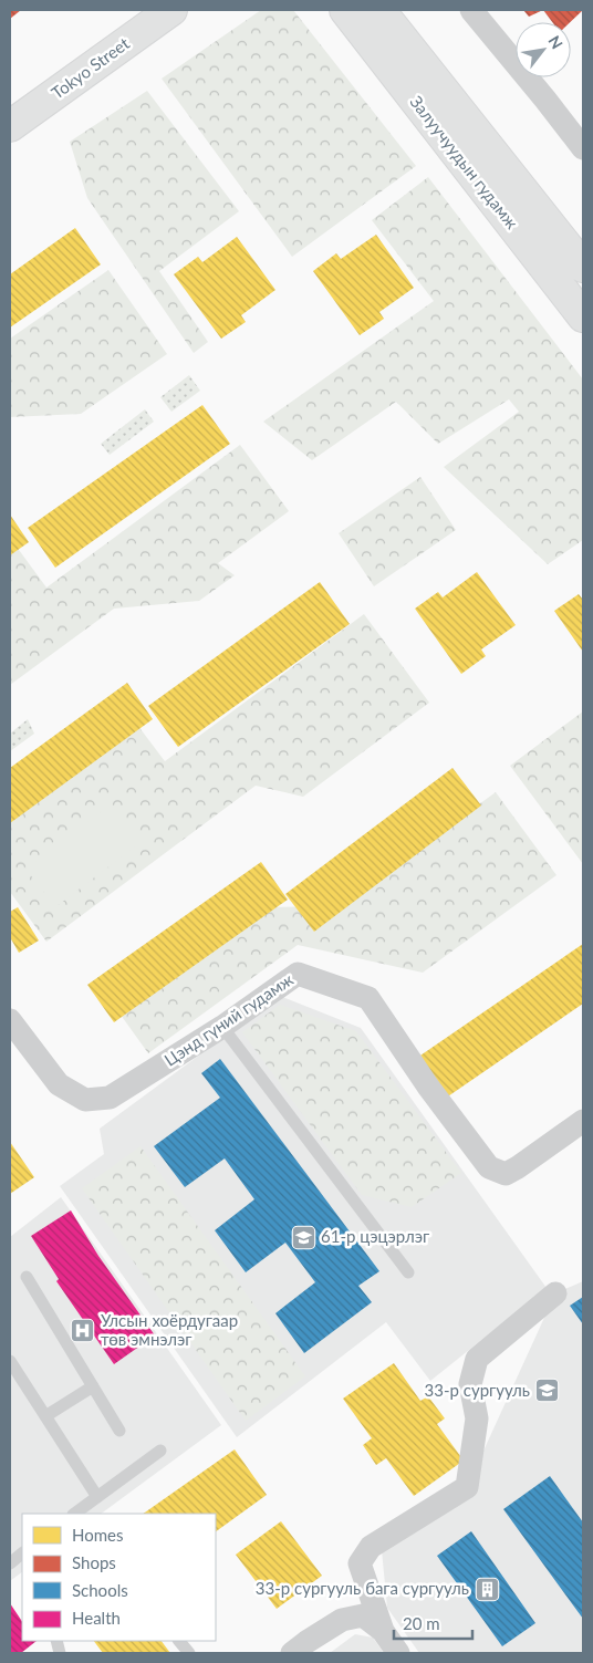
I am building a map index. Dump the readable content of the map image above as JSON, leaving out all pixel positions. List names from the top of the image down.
{
  "streets": {
    "main road": ["Tokyo Street", "Залуучуудын гудамж"],
    "street": ["Цэнд гүний гудамж"]
  },
  "places": {
    "school or university": ["61-р цэцэрлэг", "33-р сургууль"],
    "hospital": ["Улсын хоёрдугаар төв эмнэлэг"],
    "building": ["33-р сургууль бага сургууль"]
  },
  "legend": [
    "Homes",
    "Shops",
    "Schools",
    "Health"
  ],
  "scale_bar": "20 m",
  "north": "top right"
}
